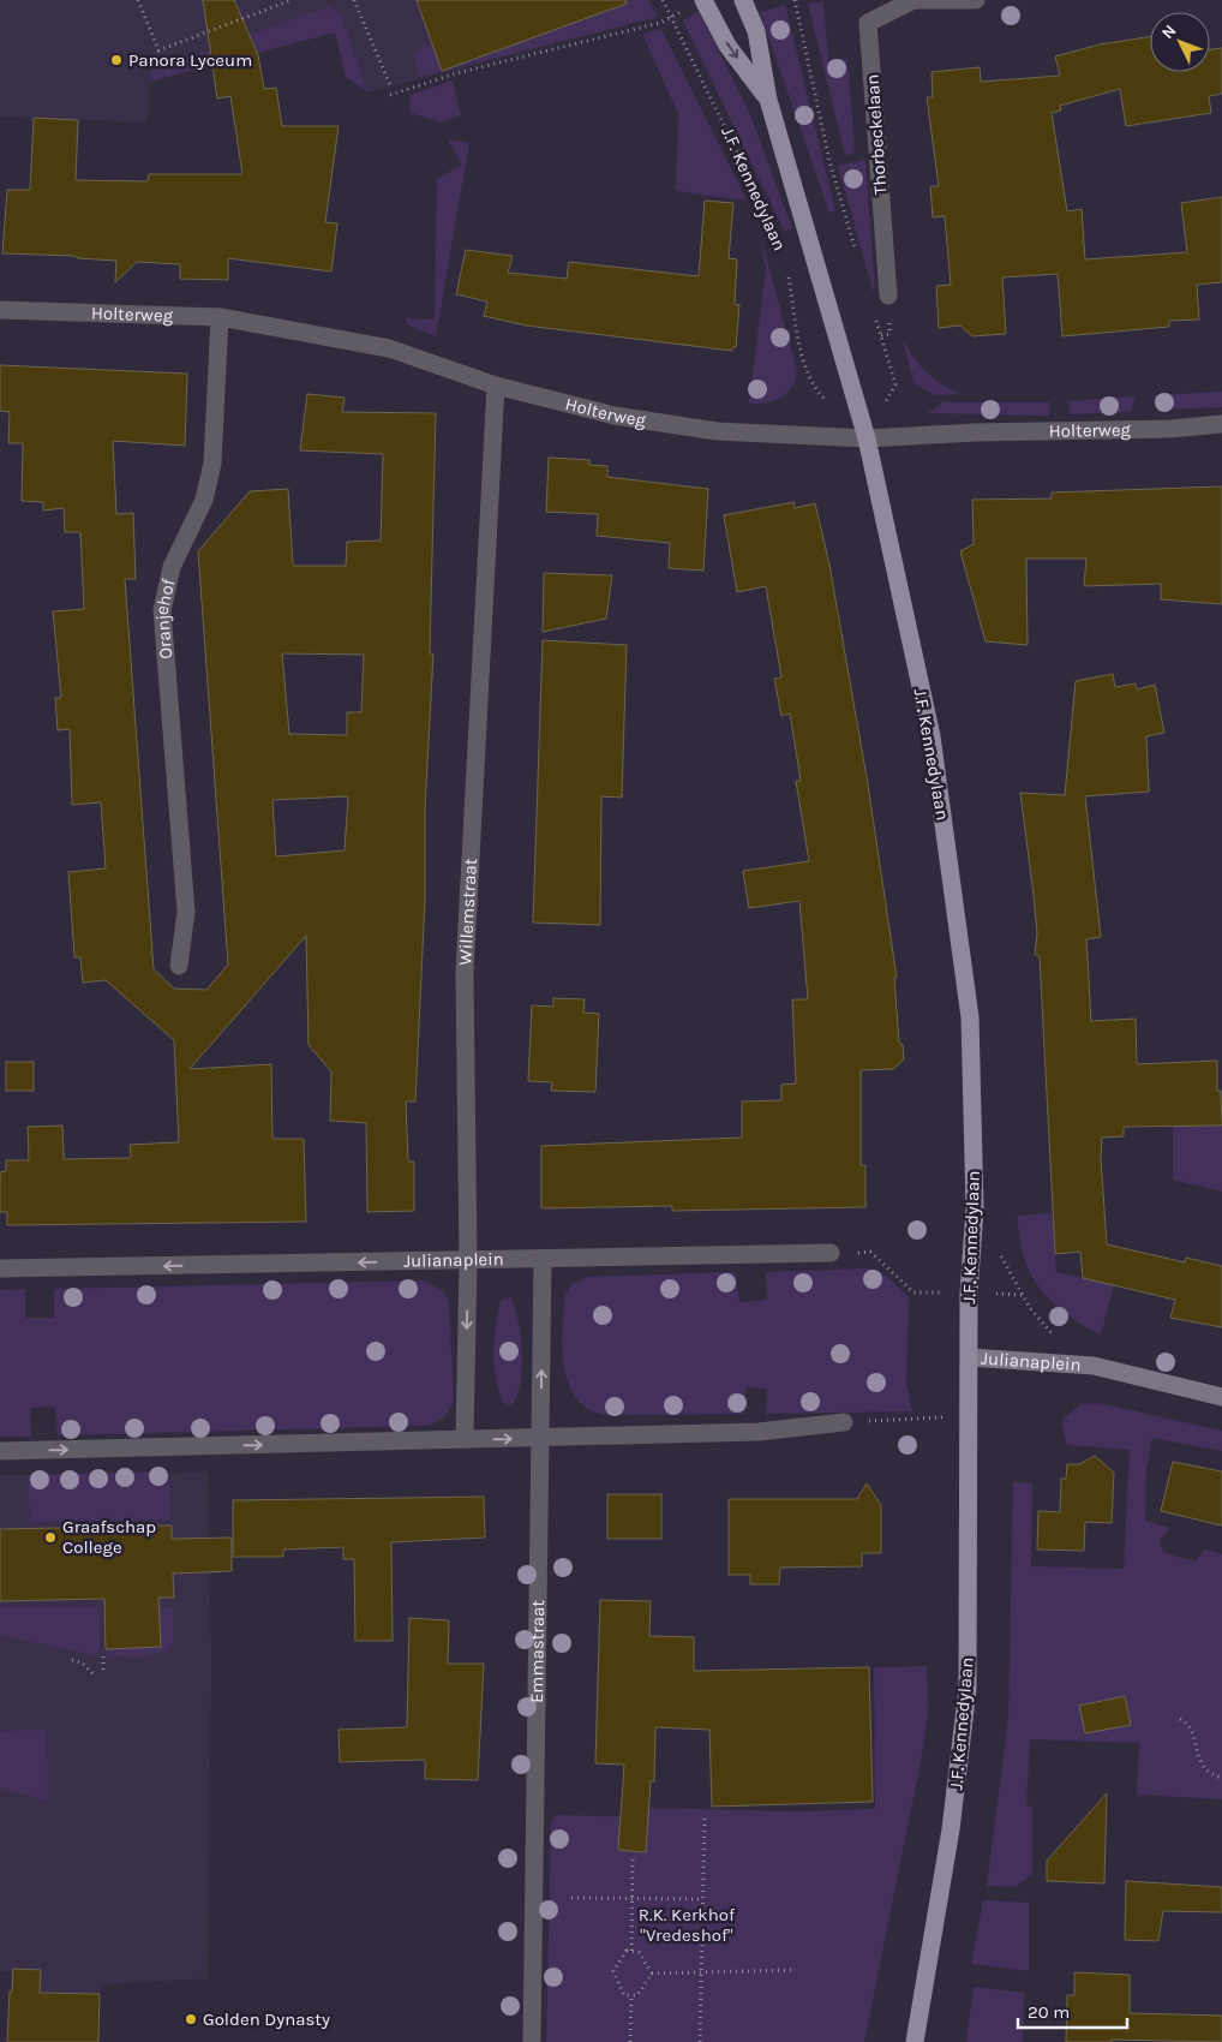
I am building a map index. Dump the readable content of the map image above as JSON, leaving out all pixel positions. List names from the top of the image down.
{
  "streets": {
    "main road": ["J.F. Kennedylaan"],
    "street": [
      "Thorbeckelaan",
      "Holterweg",
      "Oranjehof",
      "Willemstraat",
      "Julianaplein",
      "Emmastraat"
    ]
  },
  "crossings": [
    ["J.F. Kennedylaan", "Holterweg"],
    ["J.F. Kennedylaan", "Julianaplein"],
    ["Holterweg", "Oranjehof"],
    ["Holterweg", "Willemstraat"],
    ["Willemstraat", "Julianaplein"],
    ["Julianaplein", "Emmastraat"]
  ],
  "one_way": ["Julianaplein"],
  "parks": ["R.K. Kerkhof \"Vredeshof\""],
  "places": ["Panora Lyceum", "Graafschap College", "Golden Dynasty"],
  "scale_bar": "20 m",
  "north": "top left"
}
